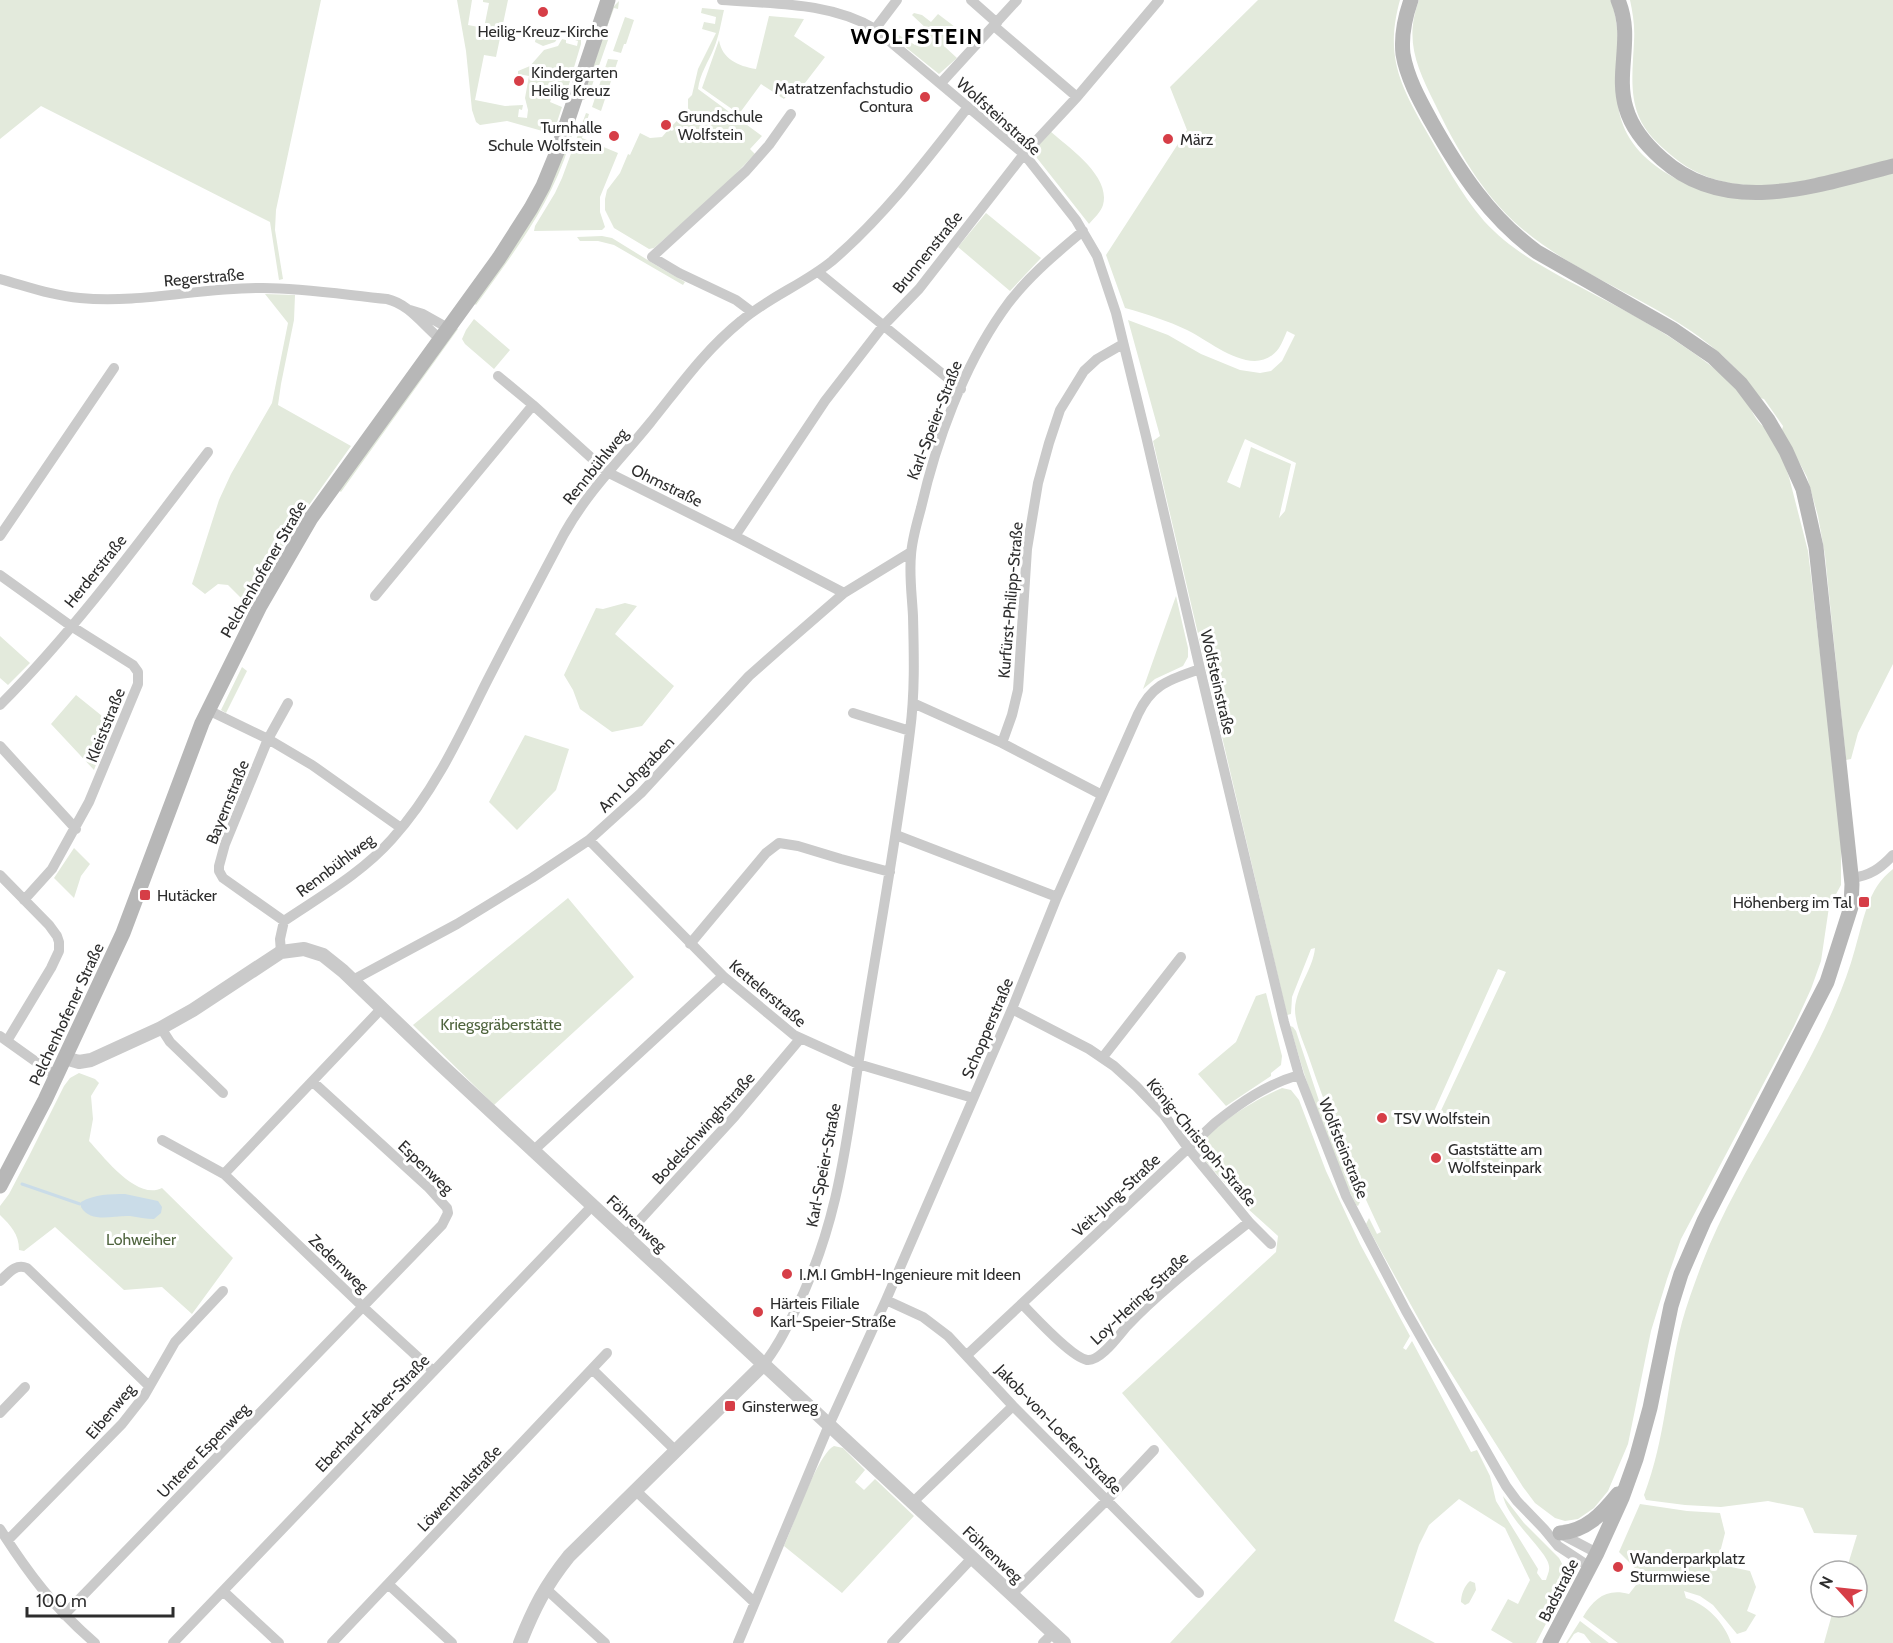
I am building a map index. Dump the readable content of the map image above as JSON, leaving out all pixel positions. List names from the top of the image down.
{
  "streets": {
    "main road": ["Pelchenhofener Straße", "Badstraße"],
    "street": [
      "Wolfsteinstraße",
      "Brunnenstraße",
      "Regerstraße",
      "Karl-Speier-Straße",
      "Rennbühlweg",
      "Ohmstraße",
      "Herderstraße",
      "Kurfürst-Philipp-Straße",
      "Kleiststraße",
      "Am Lohgraben",
      "Bayernstraße",
      "Kettelerstraße",
      "Schopperstraße",
      "Bodelschwinghstraße",
      "König-Christoph-Straße",
      "Espenweg",
      "Veit-Jung-Straße",
      "Föhrenweg",
      "Zedernweg",
      "Loy-Hering-Straße",
      "Eibenweg",
      "Eberhard-Faber-Straße",
      "Jakob-von-Loefen-Straße",
      "Unterer Espenweg",
      "Löwenthalstraße"
    ]
  },
  "crossings": [
    ["Wolfsteinstraße", "Brunnenstraße"],
    ["Wolfsteinstraße", "Karl-Speier-Straße"],
    ["Wolfsteinstraße", "Rennbühlweg"],
    ["Wolfsteinstraße", "Kurfürst-Philipp-Straße"],
    ["Wolfsteinstraße", "Schopperstraße"],
    ["Wolfsteinstraße", "Veit-Jung-Straße"],
    ["Wolfsteinstraße", "Badstraße"],
    ["Brunnenstraße", "Ohmstraße"],
    ["Regerstraße", "Pelchenhofener Straße"],
    ["Karl-Speier-Straße", "Am Lohgraben"],
    ["Karl-Speier-Straße", "Kettelerstraße"],
    ["Karl-Speier-Straße", "Föhrenweg"],
    ["Rennbühlweg", "Ohmstraße"],
    ["Rennbühlweg", "Bayernstraße"],
    ["Ohmstraße", "Am Lohgraben"],
    ["Herderstraße", "Kleiststraße"],
    ["Am Lohgraben", "Kettelerstraße"],
    ["Am Lohgraben", "Föhrenweg"],
    ["Kettelerstraße", "Schopperstraße"],
    ["Kettelerstraße", "Bodelschwinghstraße"],
    ["Schopperstraße", "König-Christoph-Straße"],
    ["Schopperstraße", "Föhrenweg"],
    ["Schopperstraße", "Jakob-von-Loefen-Straße"],
    ["Bodelschwinghstraße", "Föhrenweg"],
    ["König-Christoph-Straße", "Veit-Jung-Straße"],
    ["König-Christoph-Straße", "Loy-Hering-Straße"],
    ["Espenweg", "Zedernweg"],
    ["Espenweg", "Unterer Espenweg"],
    ["Veit-Jung-Straße", "Loy-Hering-Straße"],
    ["Veit-Jung-Straße", "Jakob-von-Loefen-Straße"],
    ["Föhrenweg", "Eberhard-Faber-Straße"],
    ["Zedernweg", "Eberhard-Faber-Straße"],
    ["Zedernweg", "Unterer Espenweg"]
  ],
  "districts": ["WOLFSTEIN"],
  "parks": ["Kriegsgräberstätte", "Lohweiher"],
  "places": {
    "other": [
      "Heilig-Kreuz-Kirche",
      "Kindergarten Heilig Kreuz",
      "Matratzenfachstudio Contura",
      "Grundschule Wolfstein",
      "Turnhalle Schule Wolfstein",
      "März",
      "TSV Wolfstein",
      "Gaststätte am Wolfsteinpark",
      "I.M.I GmbH-Ingenieure mit Ideen",
      "Härteis Filiale Karl-Speier-Straße",
      "Wanderparkplatz Sturmwiese"
    ],
    "transit": ["Hutäcker", "Höhenberg im Tal", "Ginsterweg"]
  },
  "scale_bar": "100 m",
  "north": "top left"
}
